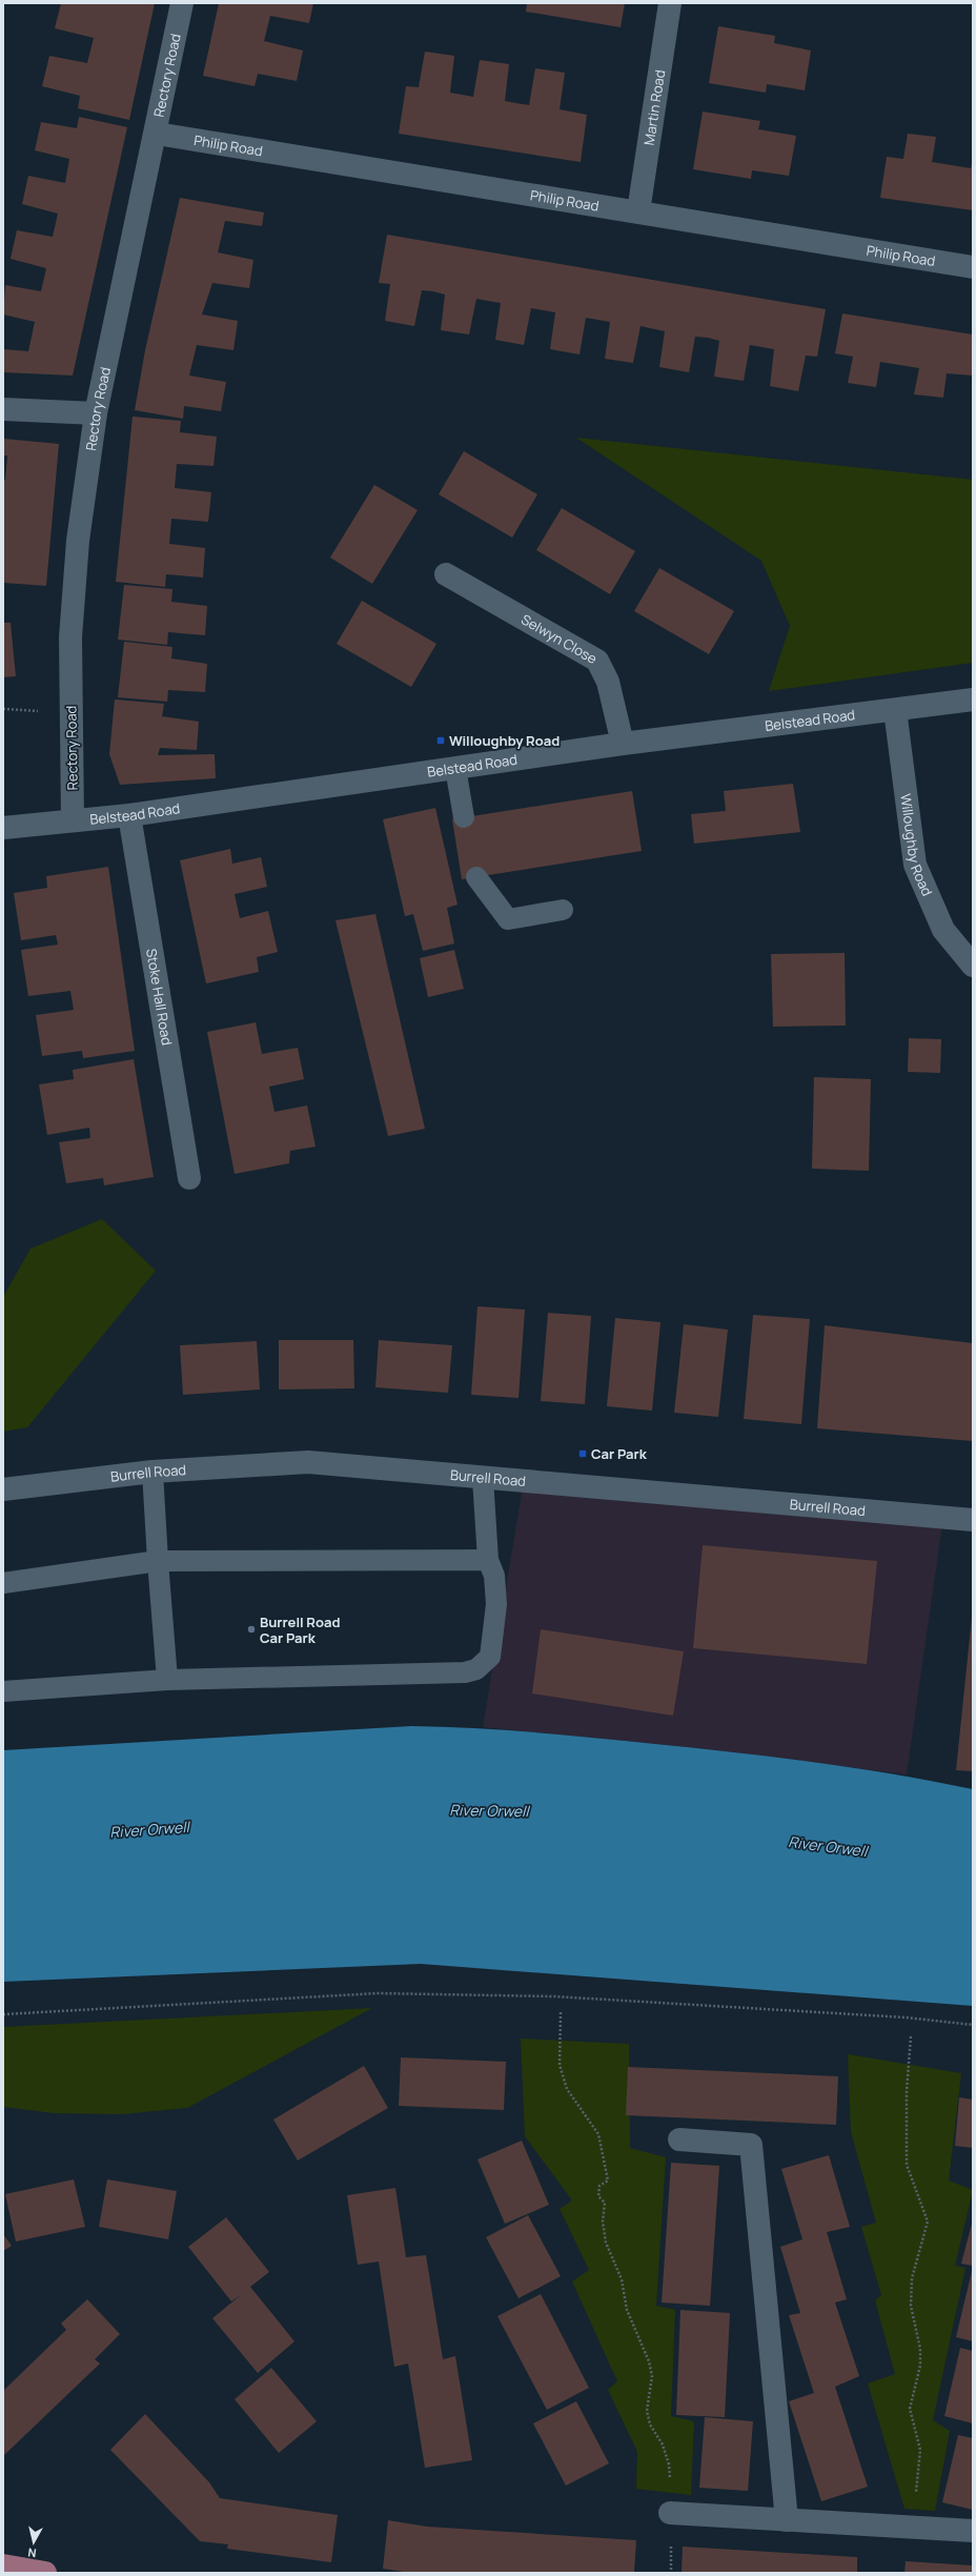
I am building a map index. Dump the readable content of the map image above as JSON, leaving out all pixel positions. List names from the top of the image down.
{
  "streets": {
    "street": [
      "Rectory Road",
      "Martin Road",
      "Philip Road",
      "Selwyn Close",
      "Belstead Road",
      "Willoughby Road",
      "Stoke Hall Road",
      "Burrell Road"
    ]
  },
  "crossings": [
    ["Rectory Road", "Philip Road"],
    ["Rectory Road", "Belstead Road"],
    ["Martin Road", "Philip Road"],
    ["Selwyn Close", "Belstead Road"],
    ["Belstead Road", "Willoughby Road"],
    ["Belstead Road", "Stoke Hall Road"]
  ],
  "water": ["River Orwell"],
  "places": {
    "transit": ["Willoughby Road", "Car Park"],
    "other": ["Burrell Road Car Park"]
  },
  "north": "bottom"
}
